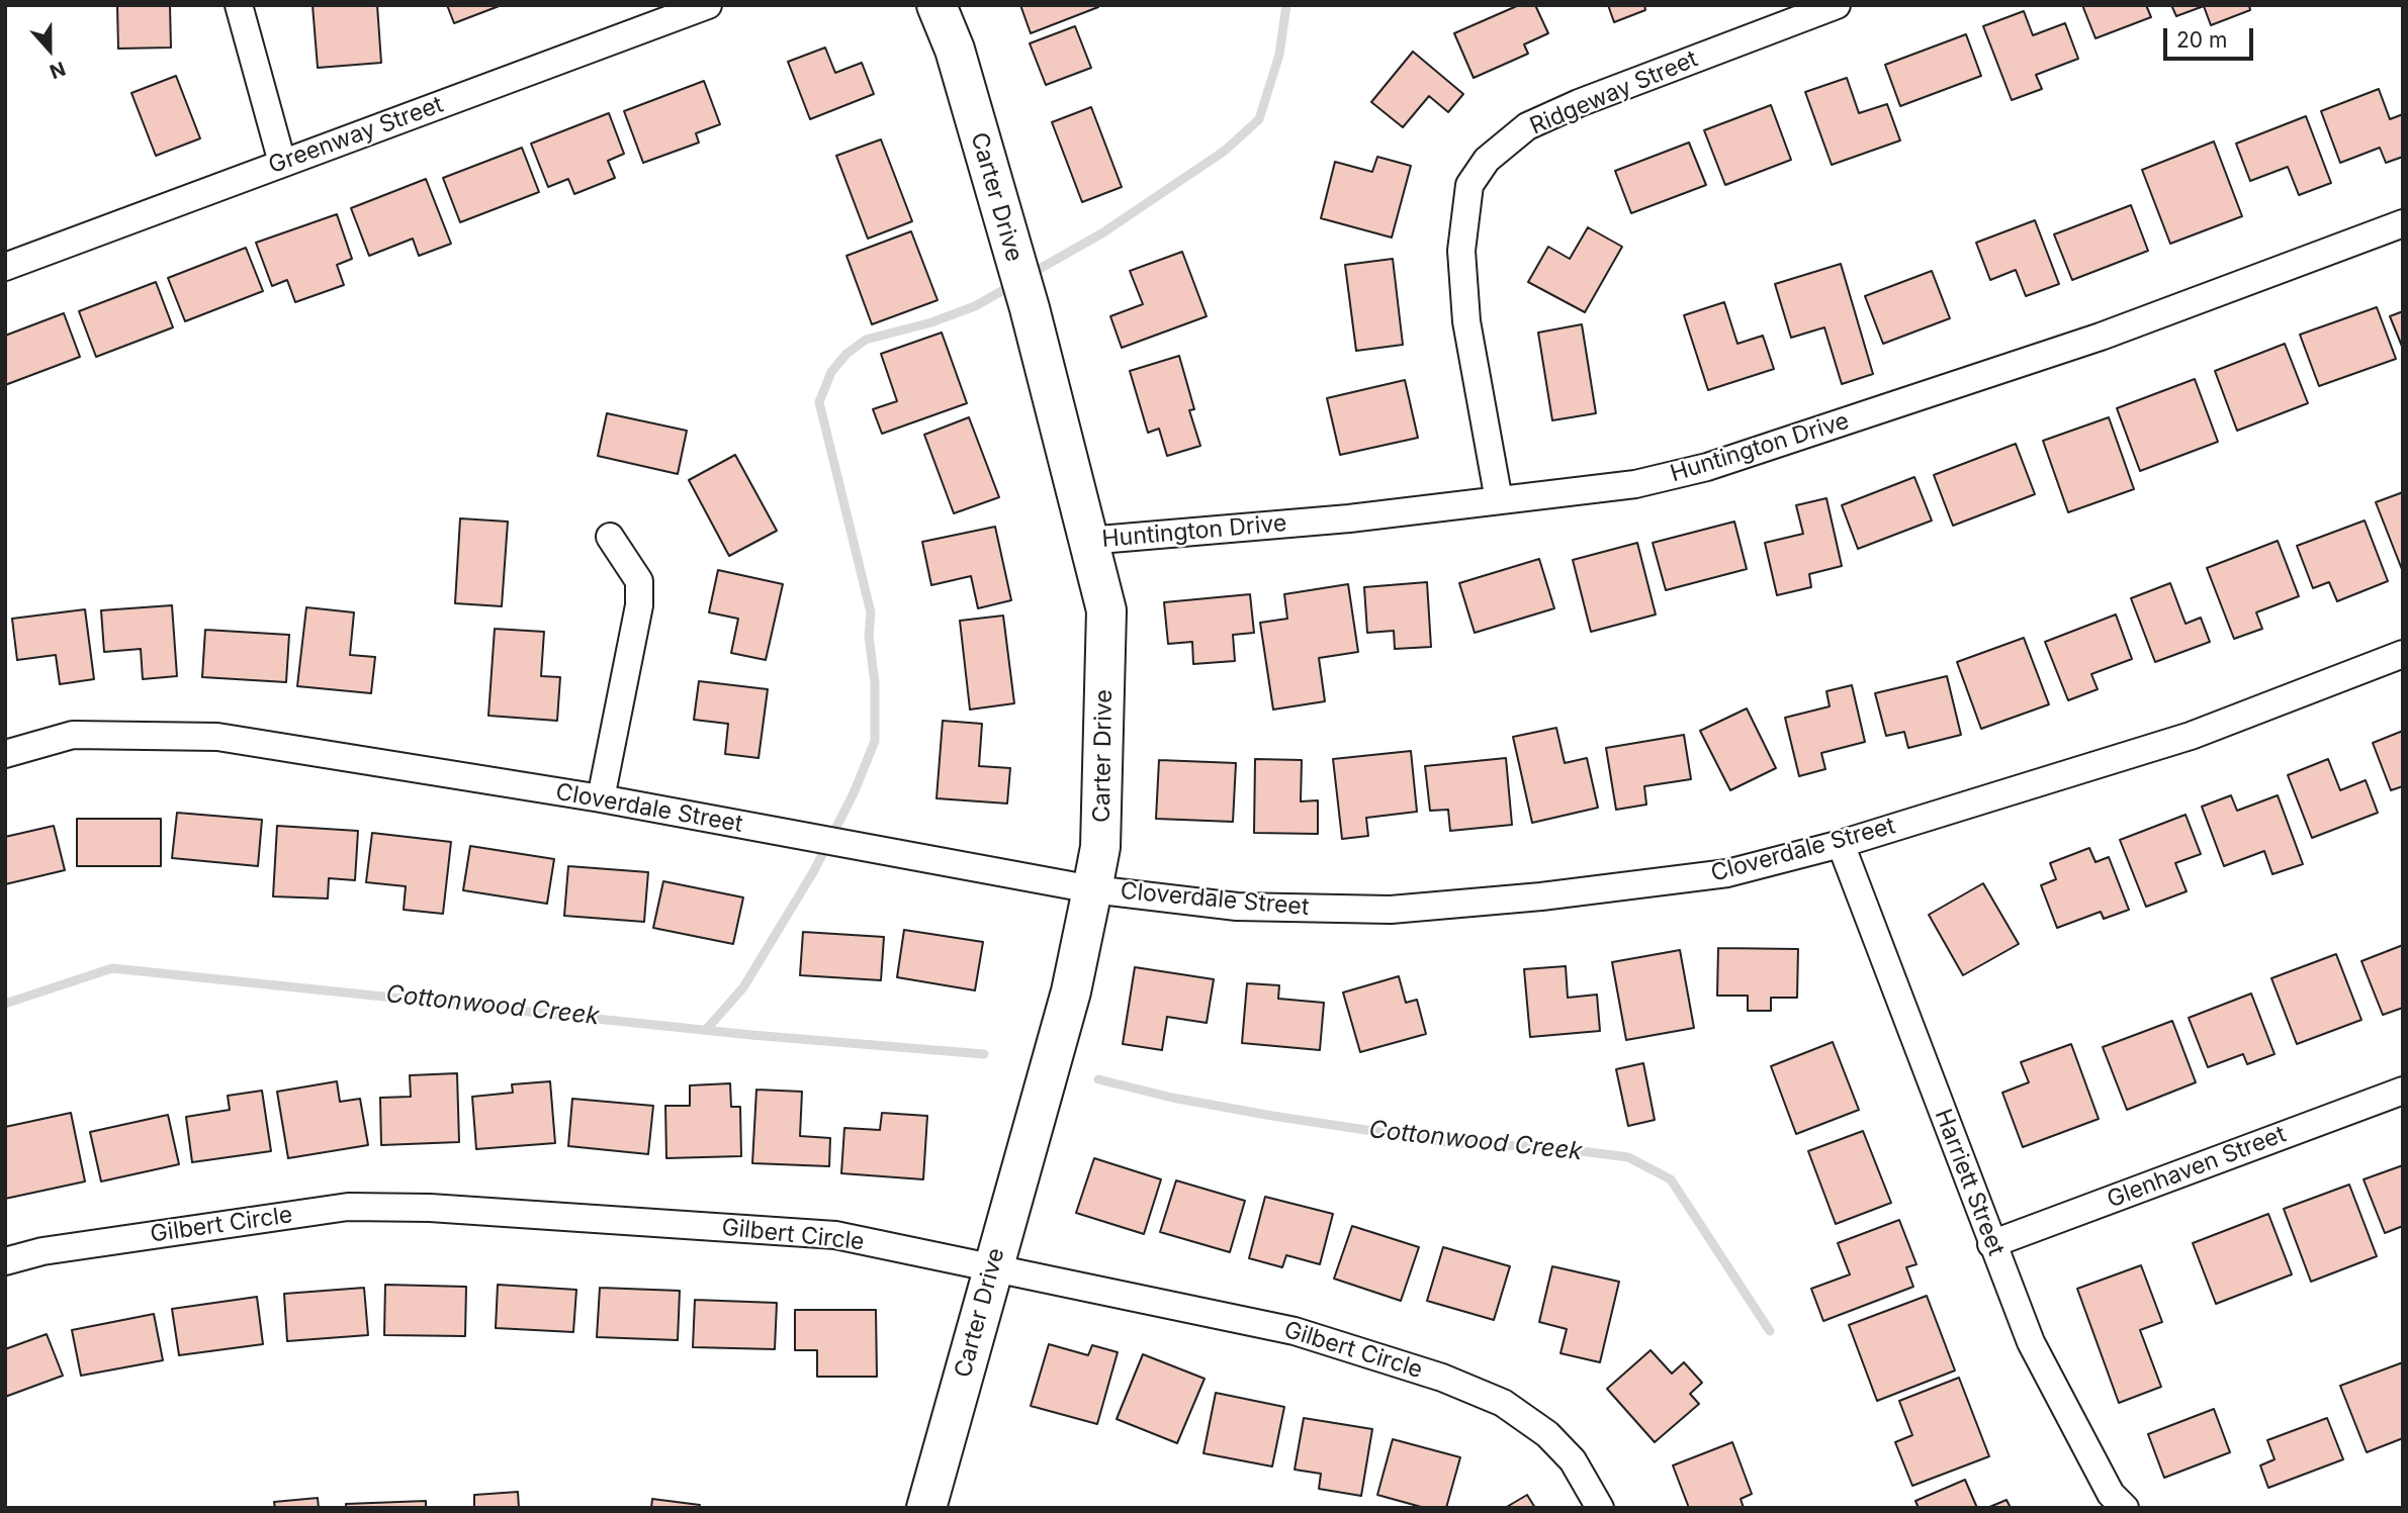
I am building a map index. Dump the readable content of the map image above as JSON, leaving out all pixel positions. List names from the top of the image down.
{
  "streets": {
    "street": [
      "Ridgeway Street",
      "Greenway Street",
      "Carter Drive",
      "Huntington Drive",
      "Cloverdale Street",
      "Glenhaven Street",
      "Harriett Street",
      "Gilbert Circle"
    ]
  },
  "crossings": [
    ["Ridgeway Street", "Huntington Drive"],
    ["Carter Drive", "Huntington Drive"],
    ["Carter Drive", "Cloverdale Street"],
    ["Carter Drive", "Gilbert Circle"],
    ["Cloverdale Street", "Harriett Street"],
    ["Glenhaven Street", "Harriett Street"]
  ],
  "water": ["Cottonwood Creek"],
  "scale_bar": "20 m",
  "north": "bottom"
}
